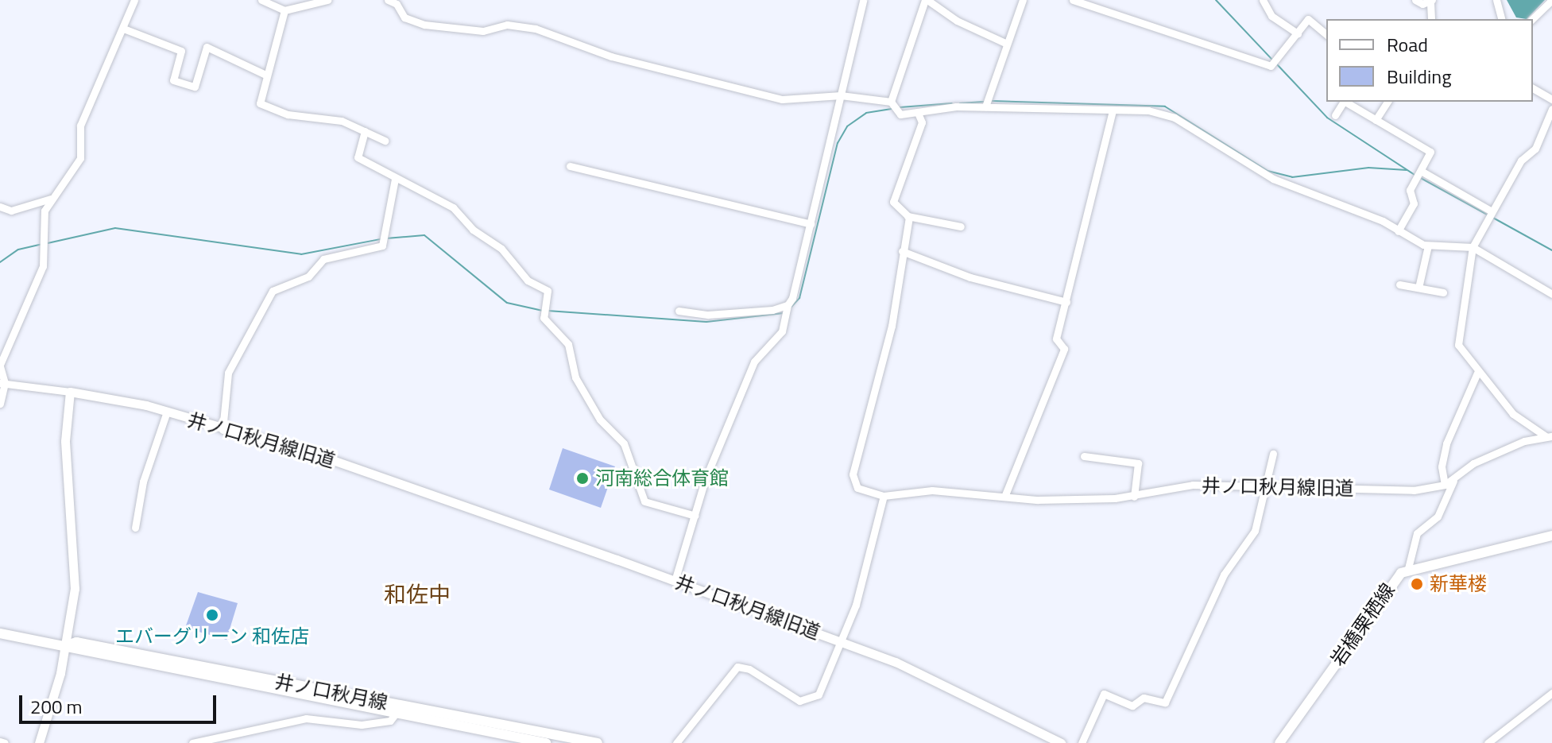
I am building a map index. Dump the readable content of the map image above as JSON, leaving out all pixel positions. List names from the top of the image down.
{
  "streets": {
    "main road": ["岩橋栗栖線", "井ノ口秋月線"],
    "street": ["井ノ口秋月線旧道"]
  },
  "districts": ["和佐中"],
  "places": ["河南総合体育館", "新華楼", "エバーグリーン 和佐店"],
  "legend": ["Road", "Building"],
  "scale_bar": "200 m"
}
